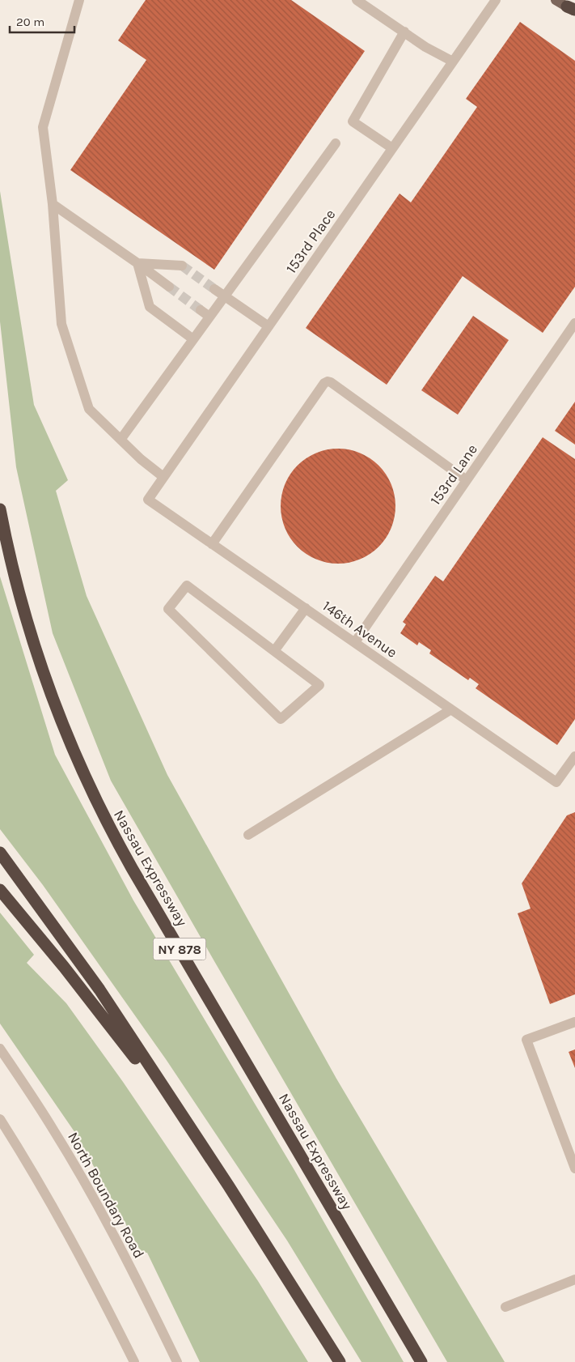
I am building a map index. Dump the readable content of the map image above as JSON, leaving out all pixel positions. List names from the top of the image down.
{
  "streets": {
    "highway": ["Nassau Expressway", "NY 878"],
    "street": [
      "153rd Place",
      "153rd Lane",
      "146th Avenue",
      "North Boundary Road"
    ]
  },
  "crossings": [
    ["153rd Place", "146th Avenue"],
    ["153rd Lane", "146th Avenue"]
  ],
  "scale_bar": "20 m"
}
